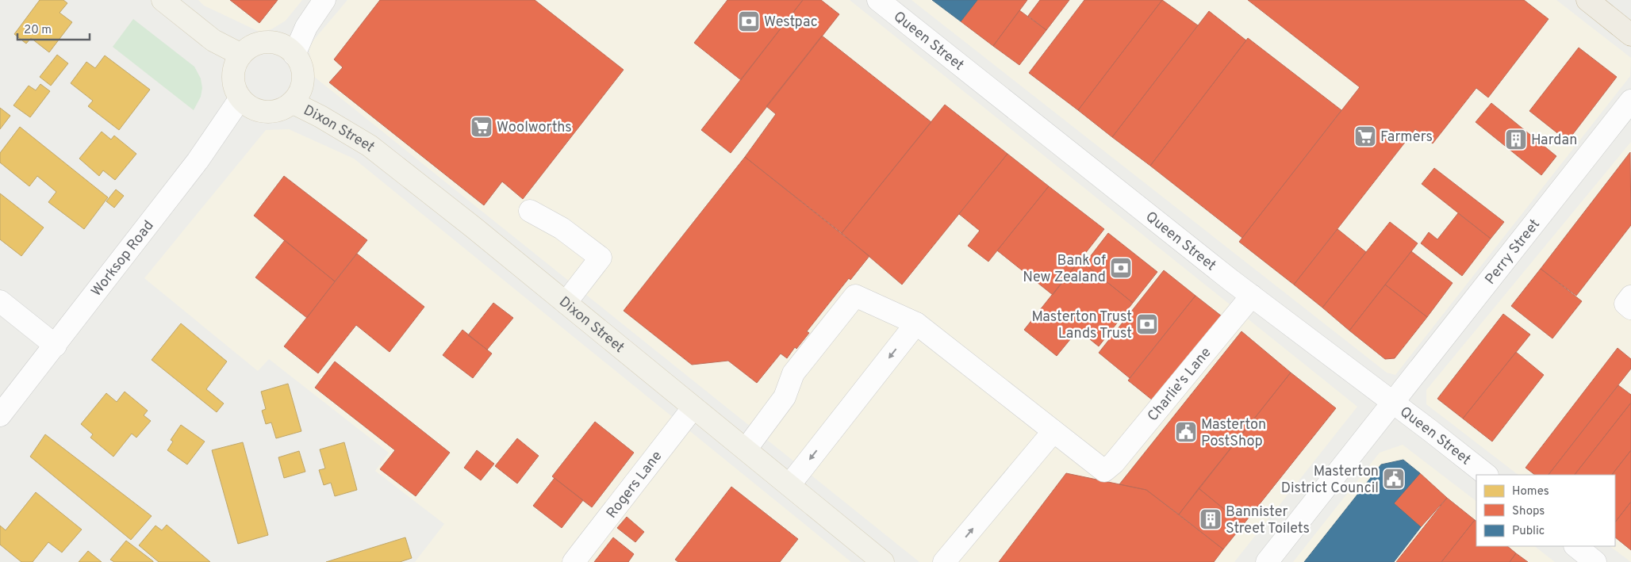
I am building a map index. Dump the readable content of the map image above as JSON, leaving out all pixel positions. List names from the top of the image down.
{
  "streets": {
    "main road": ["Dixon Street"],
    "street": [
      "Queen Street",
      "Perry Street",
      "Worksop Road",
      "Charlie's Lane",
      "Rogers Lane"
    ]
  },
  "crossings": [
    ["Queen Street", "Perry Street"],
    ["Queen Street", "Charlie's Lane"],
    ["Dixon Street", "Worksop Road"],
    ["Dixon Street", "Rogers Lane"]
  ],
  "places": {
    "bank": ["Westpac", "Bank of New Zealand", "Masterton Trust Lands Trust"],
    "supermarket": ["Woolworths", "Farmers"],
    "building": ["Hardan", "Bannister Street Toilets"],
    "public building": ["Masterton PostShop", "Masterton District Council"]
  },
  "legend": ["Homes", "Shops", "Public"],
  "scale_bar": "20 m"
}
